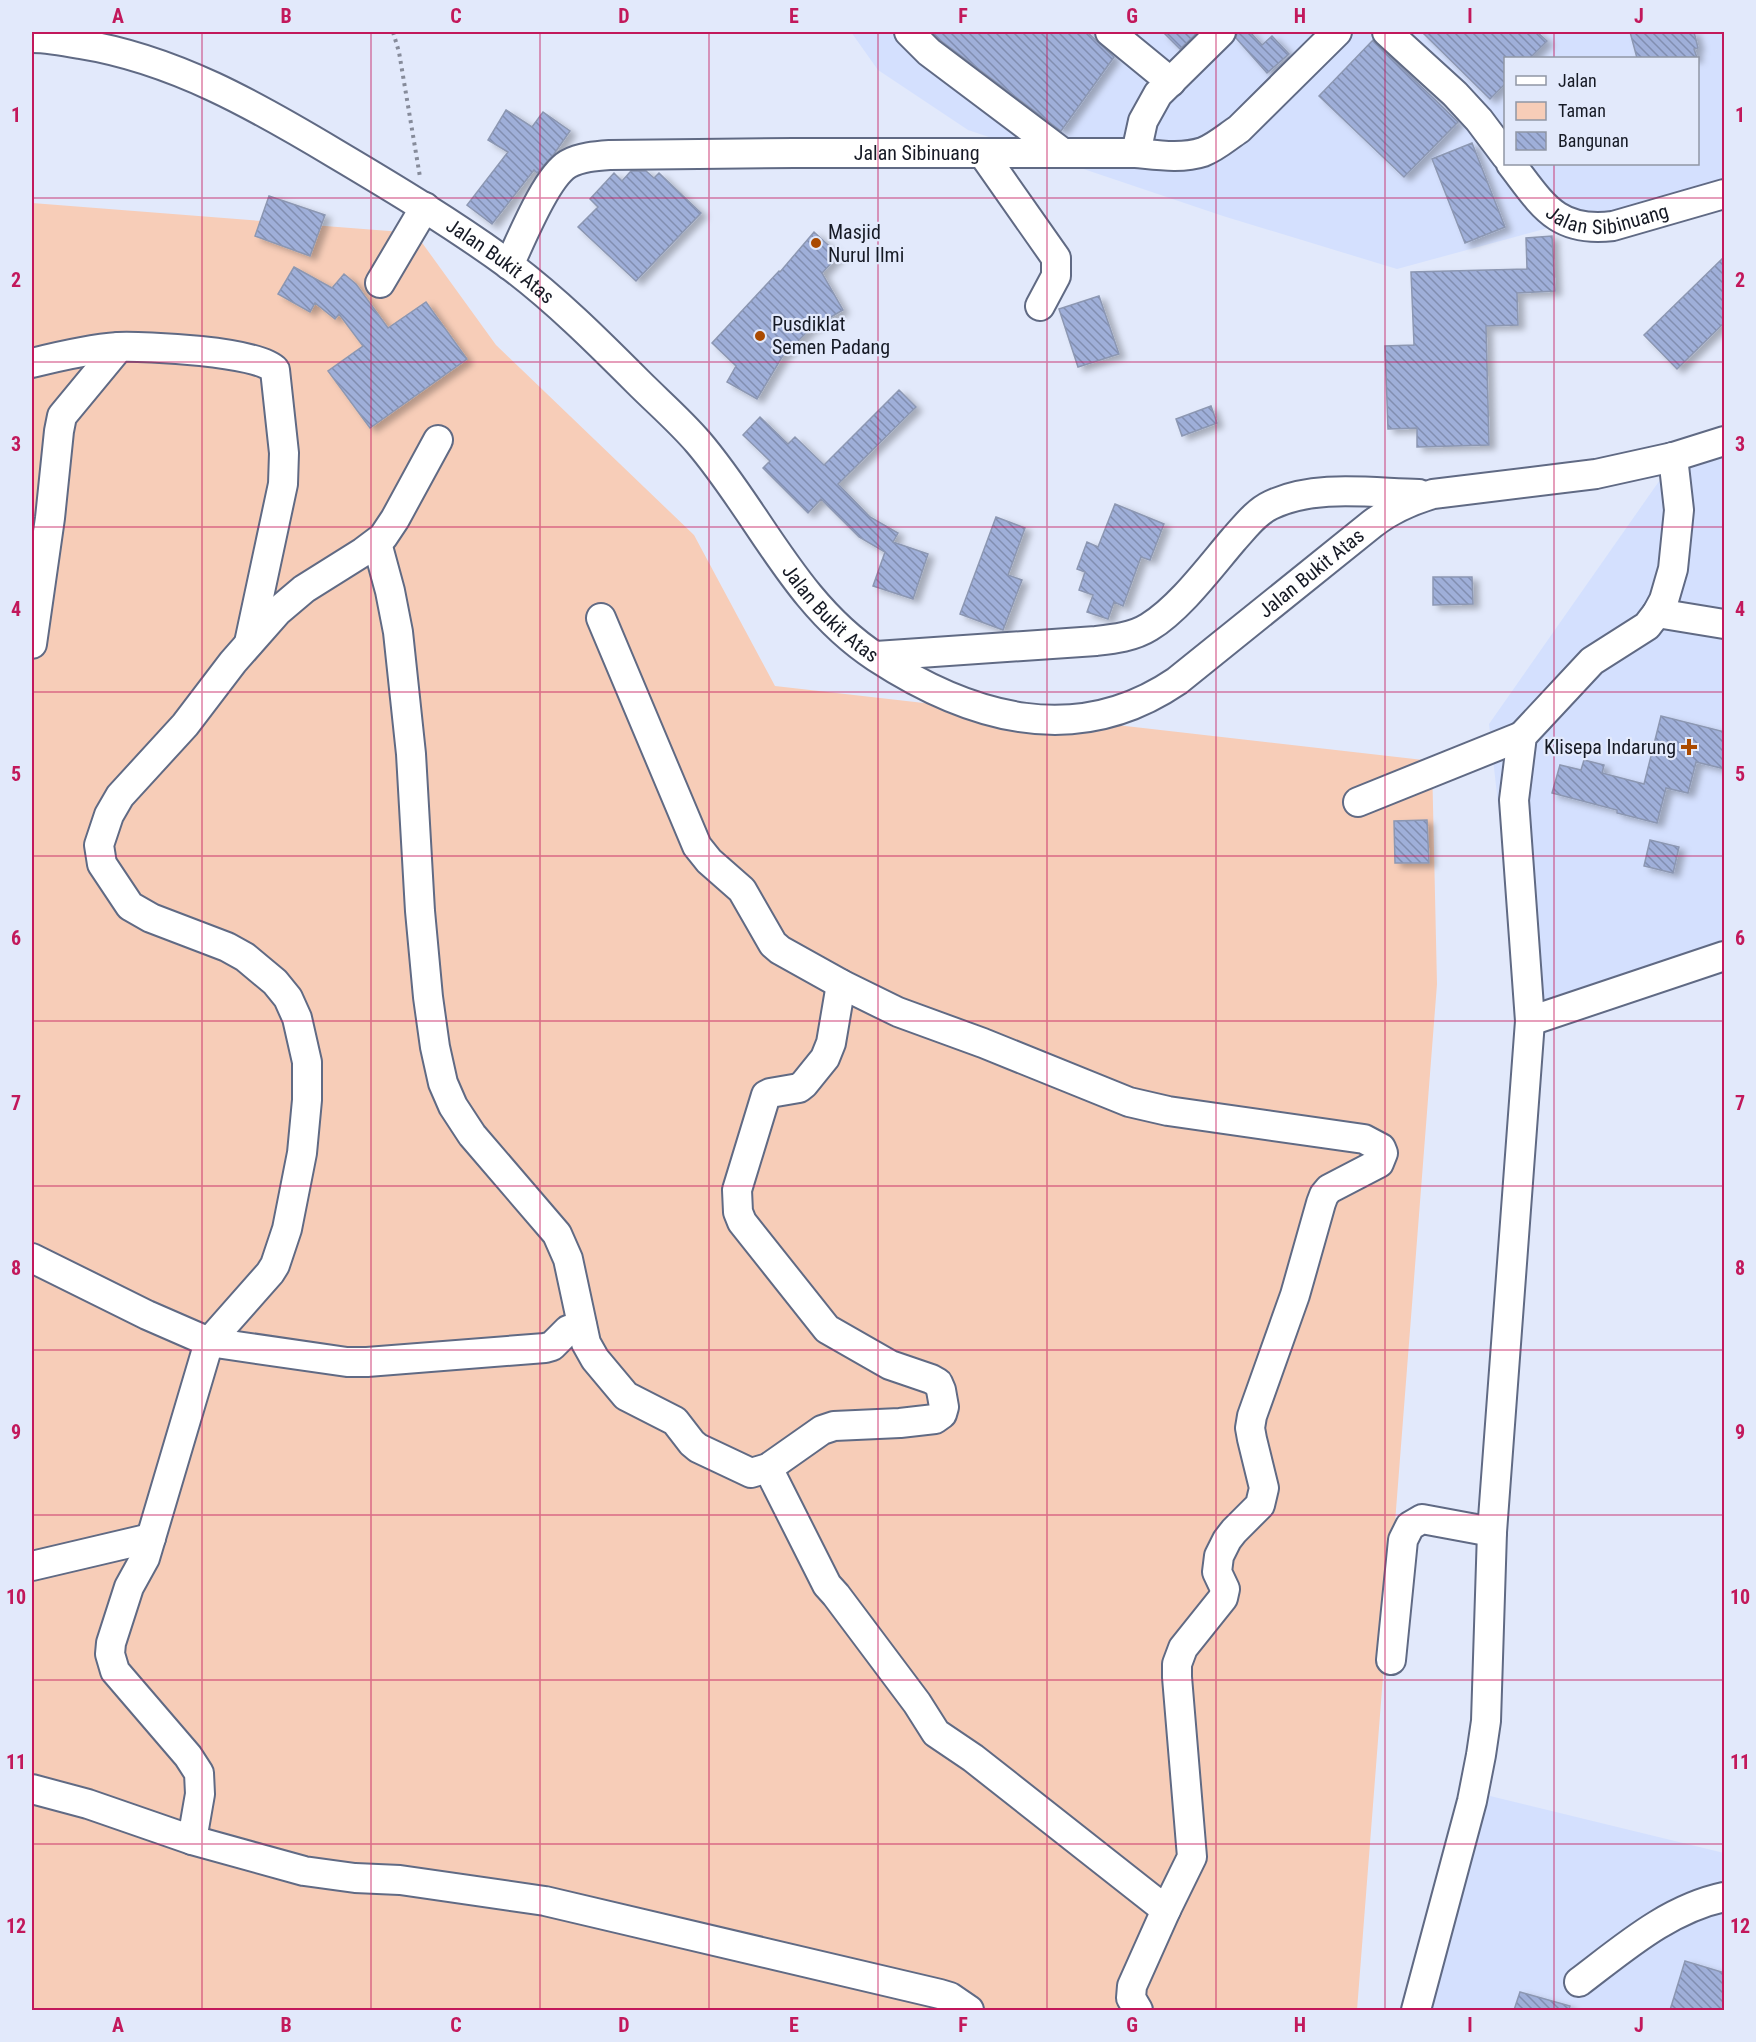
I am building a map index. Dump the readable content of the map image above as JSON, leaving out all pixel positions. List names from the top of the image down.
{
  "streets": {
    "street": ["Jalan Sibinuang", "Jalan Bukit Atas"]
  },
  "crossings": [
    ["Jalan Sibinuang", "Jalan Bukit Atas"]
  ],
  "places": {
    "other": ["Masjid Nurul Ilmi", "Pusdiklat Semen Padang"],
    "health": ["Klisepa Indarung"]
  },
  "legend": ["Jalan", "Taman", "Bangunan"],
  "grid": {
    "columns": [
      "A",
      "B",
      "C",
      "D",
      "E",
      "F",
      "G",
      "H",
      "I",
      "J"
    ],
    "rows": [
      "1",
      "2",
      "3",
      "4",
      "5",
      "6",
      "7",
      "8",
      "9",
      "10",
      "11",
      "12"
    ]
  }
}
